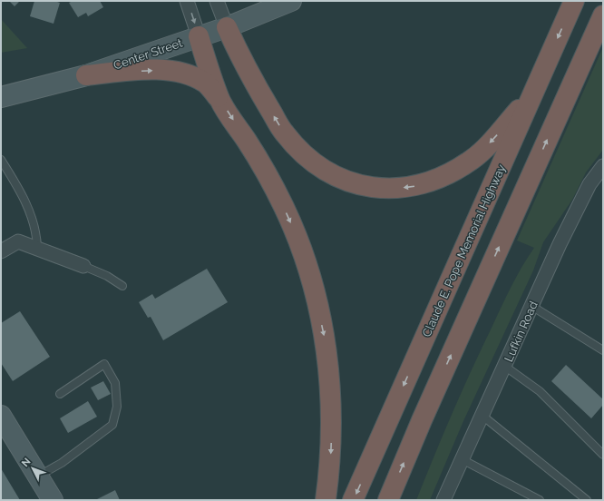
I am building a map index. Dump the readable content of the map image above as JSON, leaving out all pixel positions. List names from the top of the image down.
{
  "streets": {
    "highway": ["Claude E. Pope Memorial Highway"],
    "main road": ["Center Street"],
    "street": ["Lufkin Road"]
  },
  "north": "top left"
}
